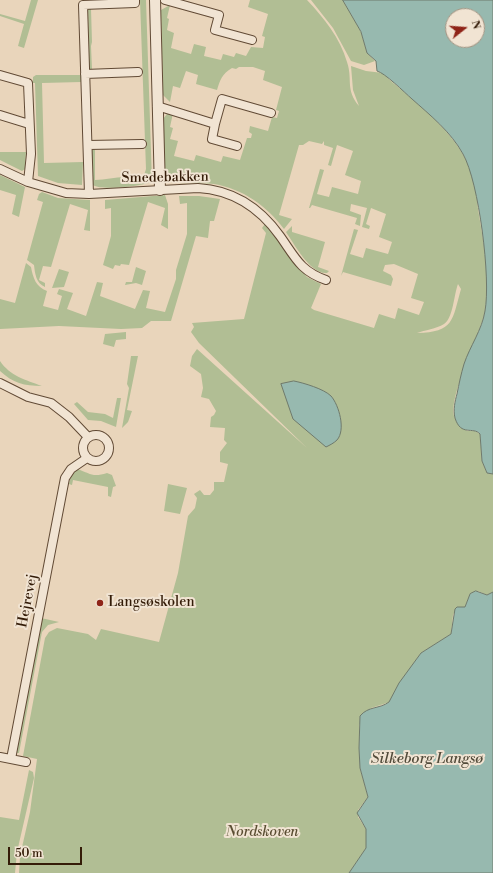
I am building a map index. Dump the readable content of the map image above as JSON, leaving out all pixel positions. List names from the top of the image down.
{
  "streets": {
    "street": ["Smedebakken", "Hejrevej"]
  },
  "water": ["Silkeborg Langsø"],
  "parks": ["Nordskoven"],
  "places": ["Langsøskolen"],
  "scale_bar": "50 m",
  "north": "right"
}
